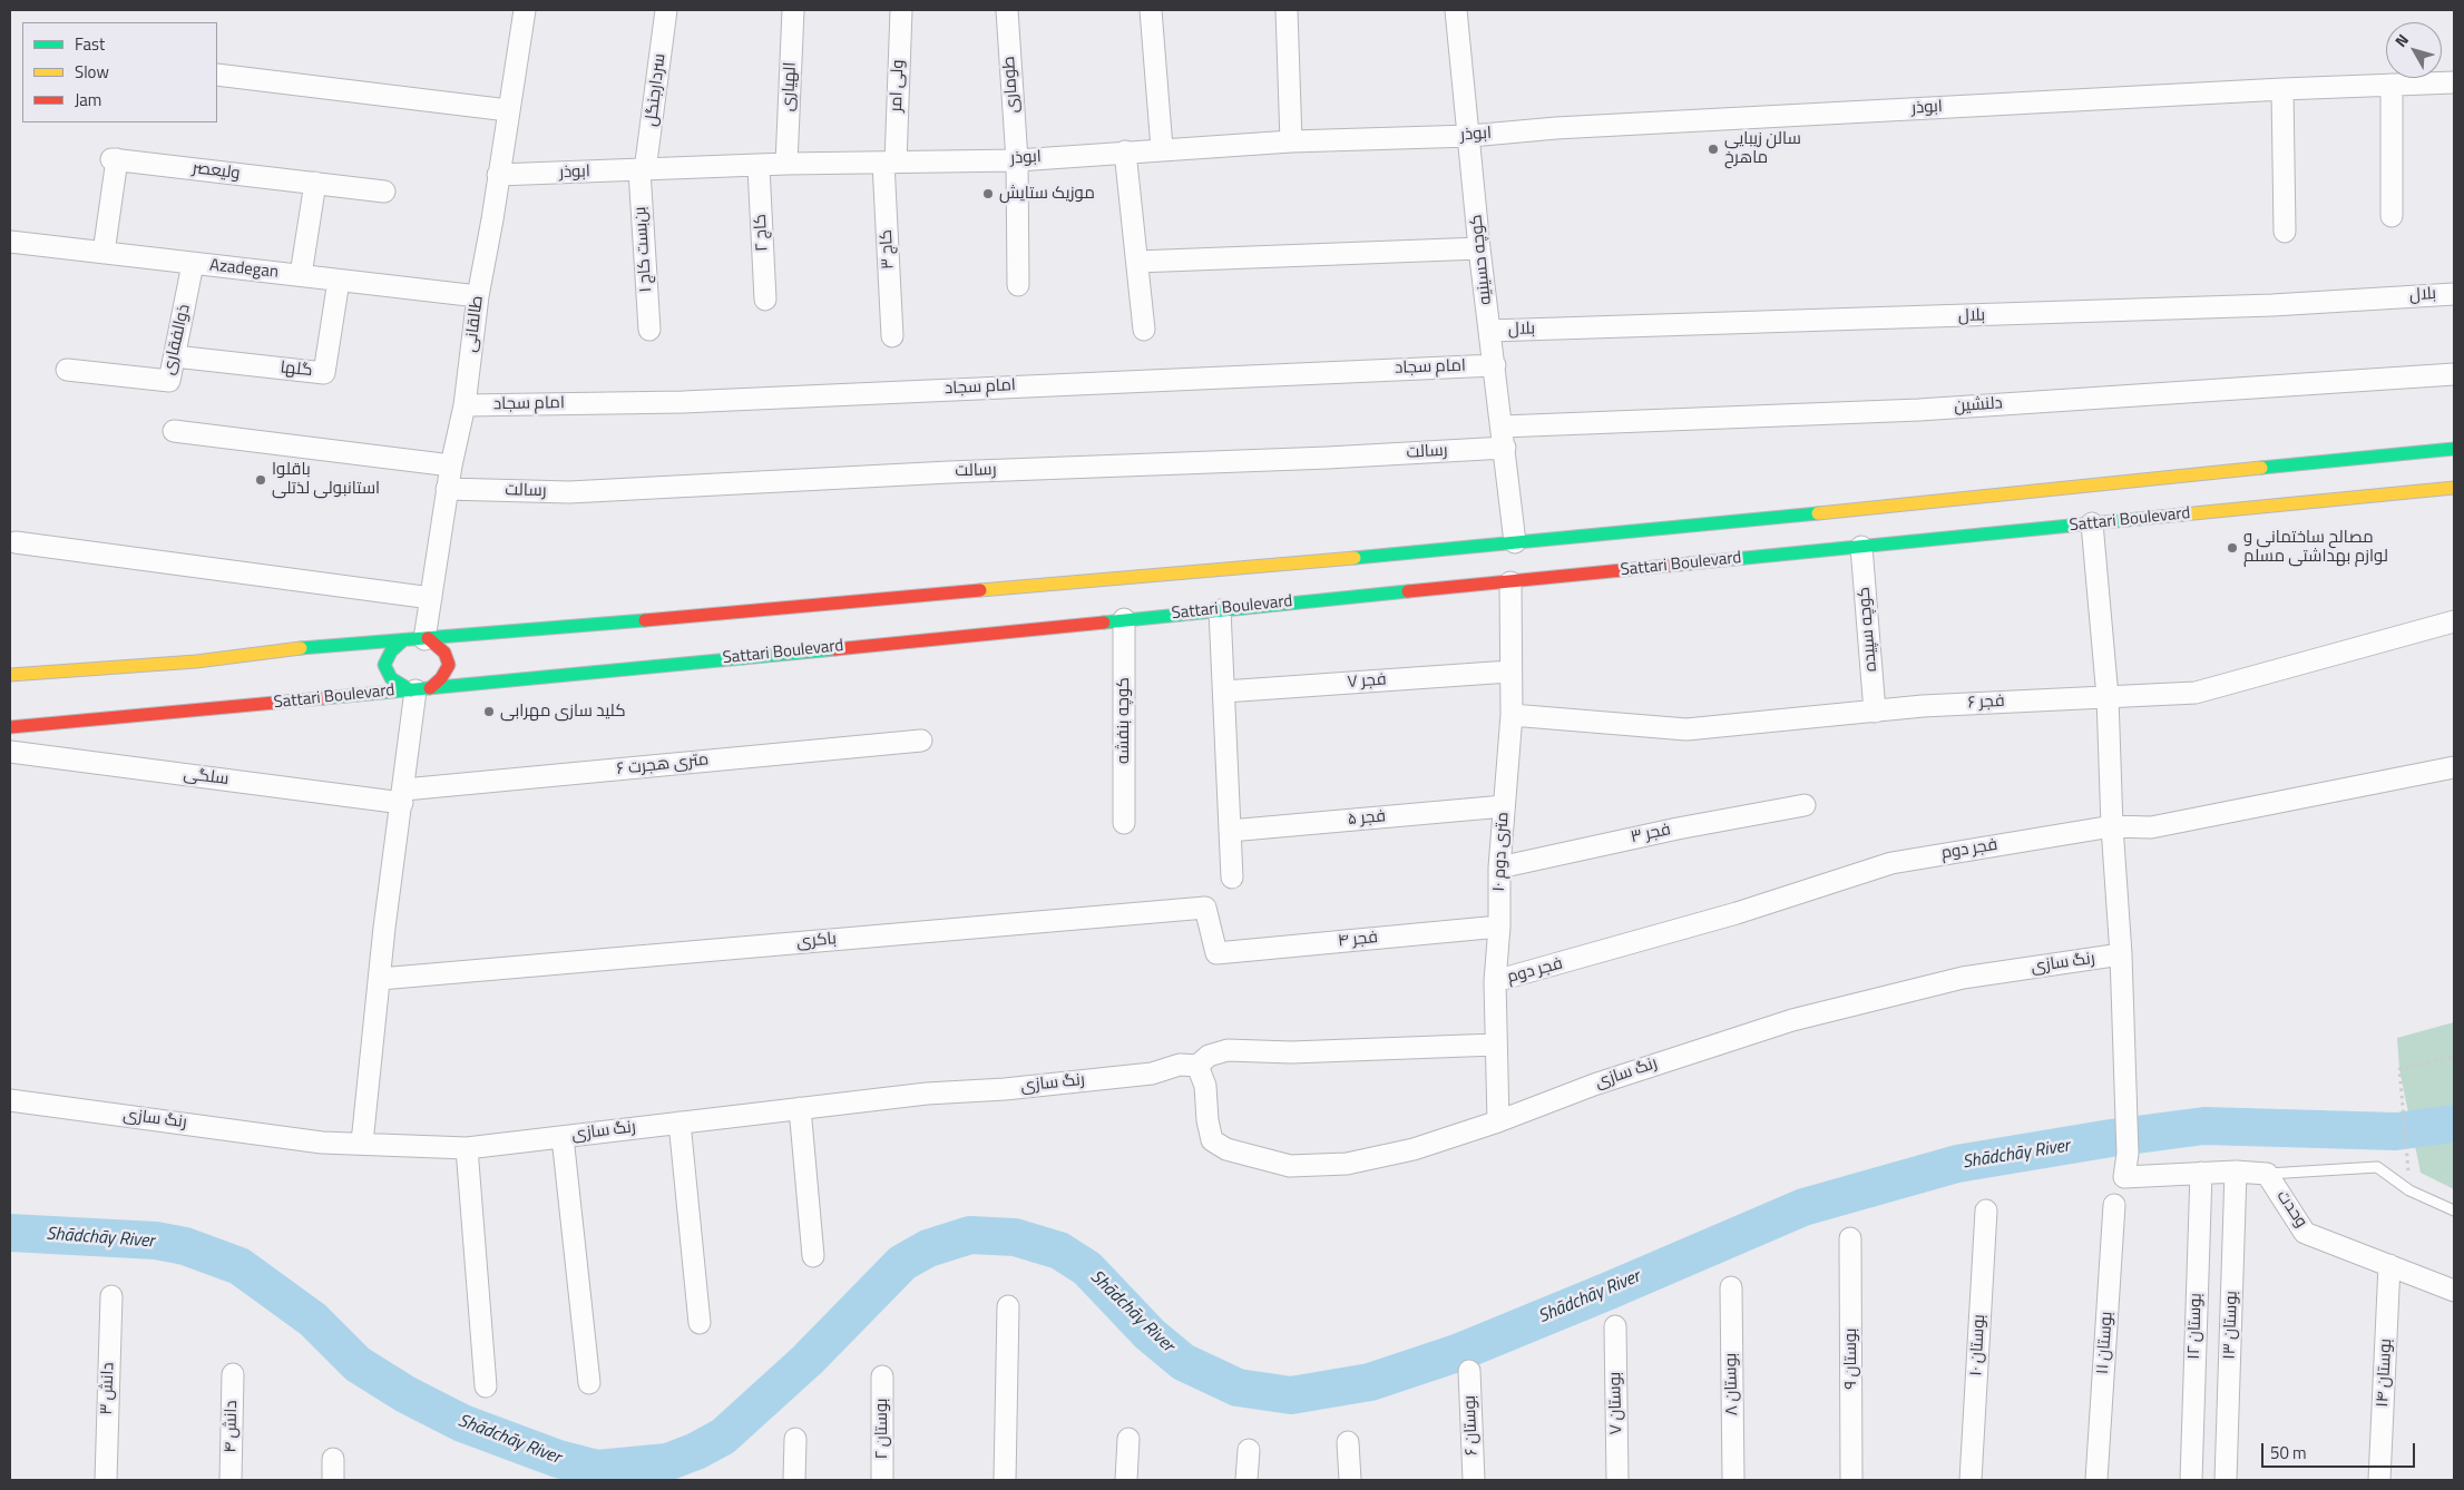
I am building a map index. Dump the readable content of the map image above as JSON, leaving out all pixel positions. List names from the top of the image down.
{
  "streets": {
    "main road": ["Sattari Boulevard"],
    "street": [
      "طوماری",
      "ولی امر",
      "الهیاری",
      "سردارجنگل",
      "ابوذر",
      "ولیعصر",
      "کاج ۲",
      "بن‌بست کاج ۱",
      "کاج ۳",
      "کوچه حسینیه",
      "Azadegan",
      "بلال",
      "طالقانی",
      "ذوالفقاری",
      "امام سجاد",
      "گلها",
      "دلنشین",
      "رسالت",
      "کوچه سپیده",
      "فجر ۷",
      "فجر ۶",
      "کوچه بنفشه",
      "۶ متری هجرت",
      "سلگی",
      "فجر ۵",
      "فجر ۳",
      "فجر دوم",
      "۱۰ متری دوم",
      "فجر ۴",
      "باکری",
      "رنگ سازی",
      "وحدت",
      "بوستان ۱۳",
      "بوستان ۱۲",
      "بوستان ۱۱",
      "بوستان ۱۰",
      "بوستان ۹",
      "بوستان ۱۴",
      "بوستان ۸",
      "دانش ۳",
      "بوستان ۷",
      "بوستان ۶",
      "دانش ۴",
      "بوستان ۲"
    ]
  },
  "crossings": [
    ["طوماری", "ابوذر"],
    ["ولی امر", "ابوذر"],
    ["ولی امر", "کاج ۳"],
    ["الهیاری", "ابوذر"],
    ["سردارجنگل", "ابوذر"],
    ["سردارجنگل", "بن‌بست کاج ۱"],
    ["ابوذر", "کاج ۲"],
    ["ابوذر", "بن‌بست کاج ۱"],
    ["ابوذر", "کاج ۳"],
    ["ابوذر", "کوچه حسینیه"],
    ["ابوذر", "طالقانی"],
    ["ولیعصر", "Azadegan"],
    ["کوچه حسینیه", "بلال"],
    ["کوچه حسینیه", "امام سجاد"],
    ["کوچه حسینیه", "دلنشین"],
    ["کوچه حسینیه", "رسالت"],
    ["Azadegan", "طالقانی"],
    ["Azadegan", "ذوالفقاری"],
    ["Azadegan", "گلها"],
    ["طالقانی", "امام سجاد"],
    ["طالقانی", "رسالت"],
    ["طالقانی", "Sattari Boulevard"],
    ["ذوالفقاری", "گلها"],
    ["Sattari Boulevard", "کوچه سپیده"],
    ["Sattari Boulevard", "کوچه بنفشه"],
    ["Sattari Boulevard", "۱۰ متری دوم"],
    ["کوچه سپیده", "فجر ۶"],
    ["فجر ۷", "۱۰ متری دوم"],
    ["فجر ۶", "۱۰ متری دوم"],
    ["۶ متری هجرت", "سلگی"],
    ["فجر ۵", "۱۰ متری دوم"],
    ["فجر ۳", "۱۰ متری دوم"],
    ["فجر دوم", "۱۰ متری دوم"],
    ["۱۰ متری دوم", "فجر ۴"],
    ["۱۰ متری دوم", "رنگ سازی"],
    ["فجر ۴", "باکری"],
    ["رنگ سازی", "وحدت"],
    ["وحدت", "بوستان ۱۳"],
    ["وحدت", "بوستان ۱۲"],
    ["وحدت", "بوستان ۱۴"]
  ],
  "water": ["Shādchāy River"],
  "places": [
    "سالن زیبایی ماهرخ",
    "موزیک ستایش",
    "باقلوا استانبولی لذتلی",
    "مصالح ساختمانی و لوازم بهداشتی مسلم",
    "کلید سازی مهرابی"
  ],
  "legend": ["Fast", "Slow", "Jam"],
  "scale_bar": "50 m",
  "north": "top left"
}
